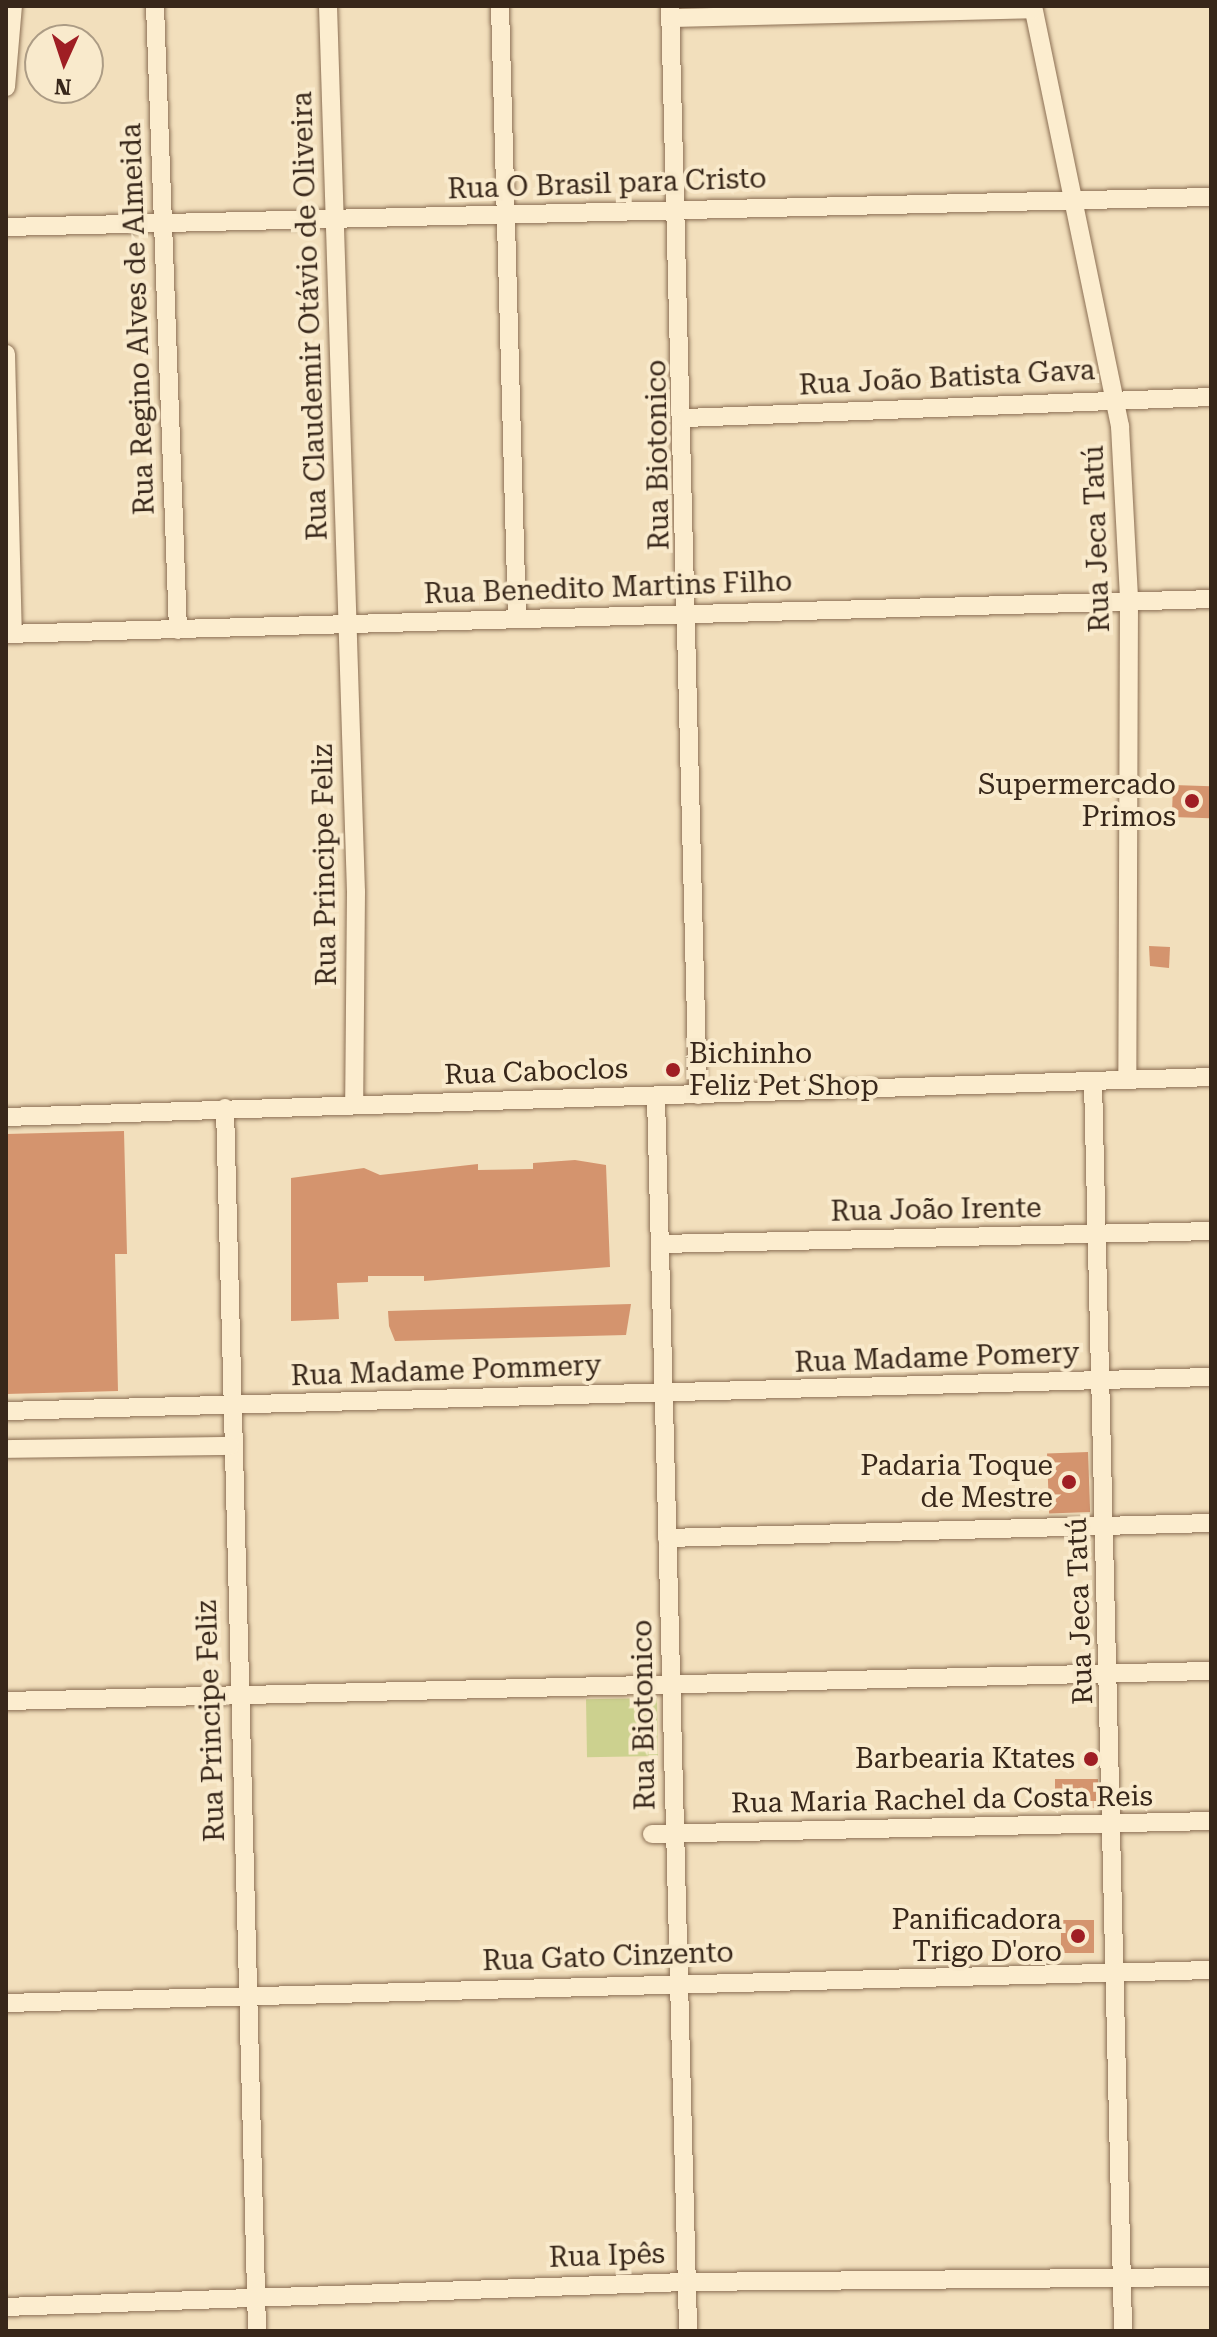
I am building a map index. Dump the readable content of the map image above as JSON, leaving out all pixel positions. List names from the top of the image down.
{
  "streets": {
    "street": [
      "Rua O Brasil para Cristo",
      "Rua Claudemir Otávio de Oliveira",
      "Rua Regino Alves de Almeida",
      "Rua João Batista Gava",
      "Rua Biotonico",
      "Rua Jeca Tatú",
      "Rua Benedito Martins Filho",
      "Rua Principe Feliz",
      "Rua Caboclos",
      "Rua João Irente",
      "Rua Madame Pomery",
      "Rua Madame Pommery",
      "Rua Maria Rachel da Costa Reis",
      "Rua Gato Cinzento",
      "Rua Ipês"
    ]
  },
  "crossings": [
    ["Rua O Brasil para Cristo", "Rua Claudemir Otávio de Oliveira"],
    ["Rua O Brasil para Cristo", "Rua Regino Alves de Almeida"],
    ["Rua O Brasil para Cristo", "Rua Biotonico"],
    ["Rua O Brasil para Cristo", "Rua Jeca Tatú"],
    ["Rua Claudemir Otávio de Oliveira", "Rua Benedito Martins Filho"],
    ["Rua Claudemir Otávio de Oliveira", "Rua Principe Feliz"],
    ["Rua Regino Alves de Almeida", "Rua Benedito Martins Filho"],
    ["Rua João Batista Gava", "Rua Biotonico"],
    ["Rua João Batista Gava", "Rua Jeca Tatú"],
    ["Rua Biotonico", "Rua Benedito Martins Filho"],
    ["Rua Biotonico", "Rua Caboclos"],
    ["Rua Biotonico", "Rua João Irente"],
    ["Rua Biotonico", "Rua Madame Pomery"],
    ["Rua Biotonico", "Rua Madame Pommery"],
    ["Rua Biotonico", "Rua Maria Rachel da Costa Reis"],
    ["Rua Biotonico", "Rua Gato Cinzento"],
    ["Rua Biotonico", "Rua Ipês"],
    ["Rua Jeca Tatú", "Rua Benedito Martins Filho"],
    ["Rua Jeca Tatú", "Rua Caboclos"],
    ["Rua Jeca Tatú", "Rua João Irente"],
    ["Rua Jeca Tatú", "Rua Madame Pomery"],
    ["Rua Jeca Tatú", "Rua Maria Rachel da Costa Reis"],
    ["Rua Jeca Tatú", "Rua Gato Cinzento"],
    ["Rua Jeca Tatú", "Rua Ipês"],
    ["Rua Benedito Martins Filho", "Rua Principe Feliz"],
    ["Rua Principe Feliz", "Rua Caboclos"],
    ["Rua Principe Feliz", "Rua Madame Pommery"],
    ["Rua Principe Feliz", "Rua Gato Cinzento"],
    ["Rua Principe Feliz", "Rua Ipês"],
    ["Rua Madame Pomery", "Rua Madame Pommery"]
  ],
  "places": [
    "Supermercado Primos",
    "Bichinho Feliz Pet Shop",
    "Padaria Toque de Mestre",
    "Barbearia Ktates",
    "Panificadora Trigo D'oro"
  ],
  "north": "bottom"
}
